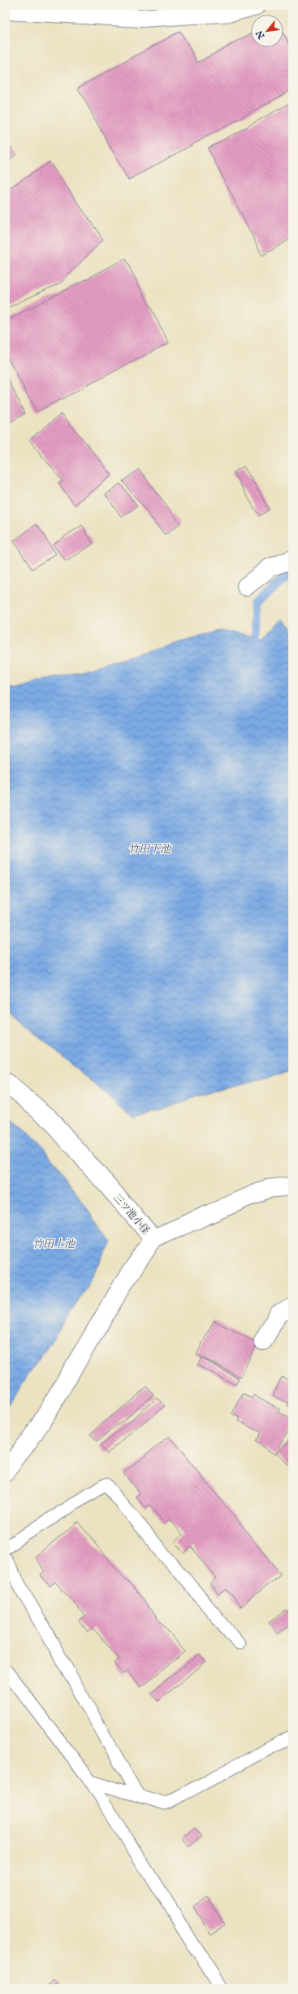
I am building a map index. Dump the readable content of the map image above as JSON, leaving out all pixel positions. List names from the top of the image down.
{
  "streets": {
    "street": ["三ツ池小径"]
  },
  "water": ["竹田下池", "竹田上池"],
  "north": "bottom left"
}
